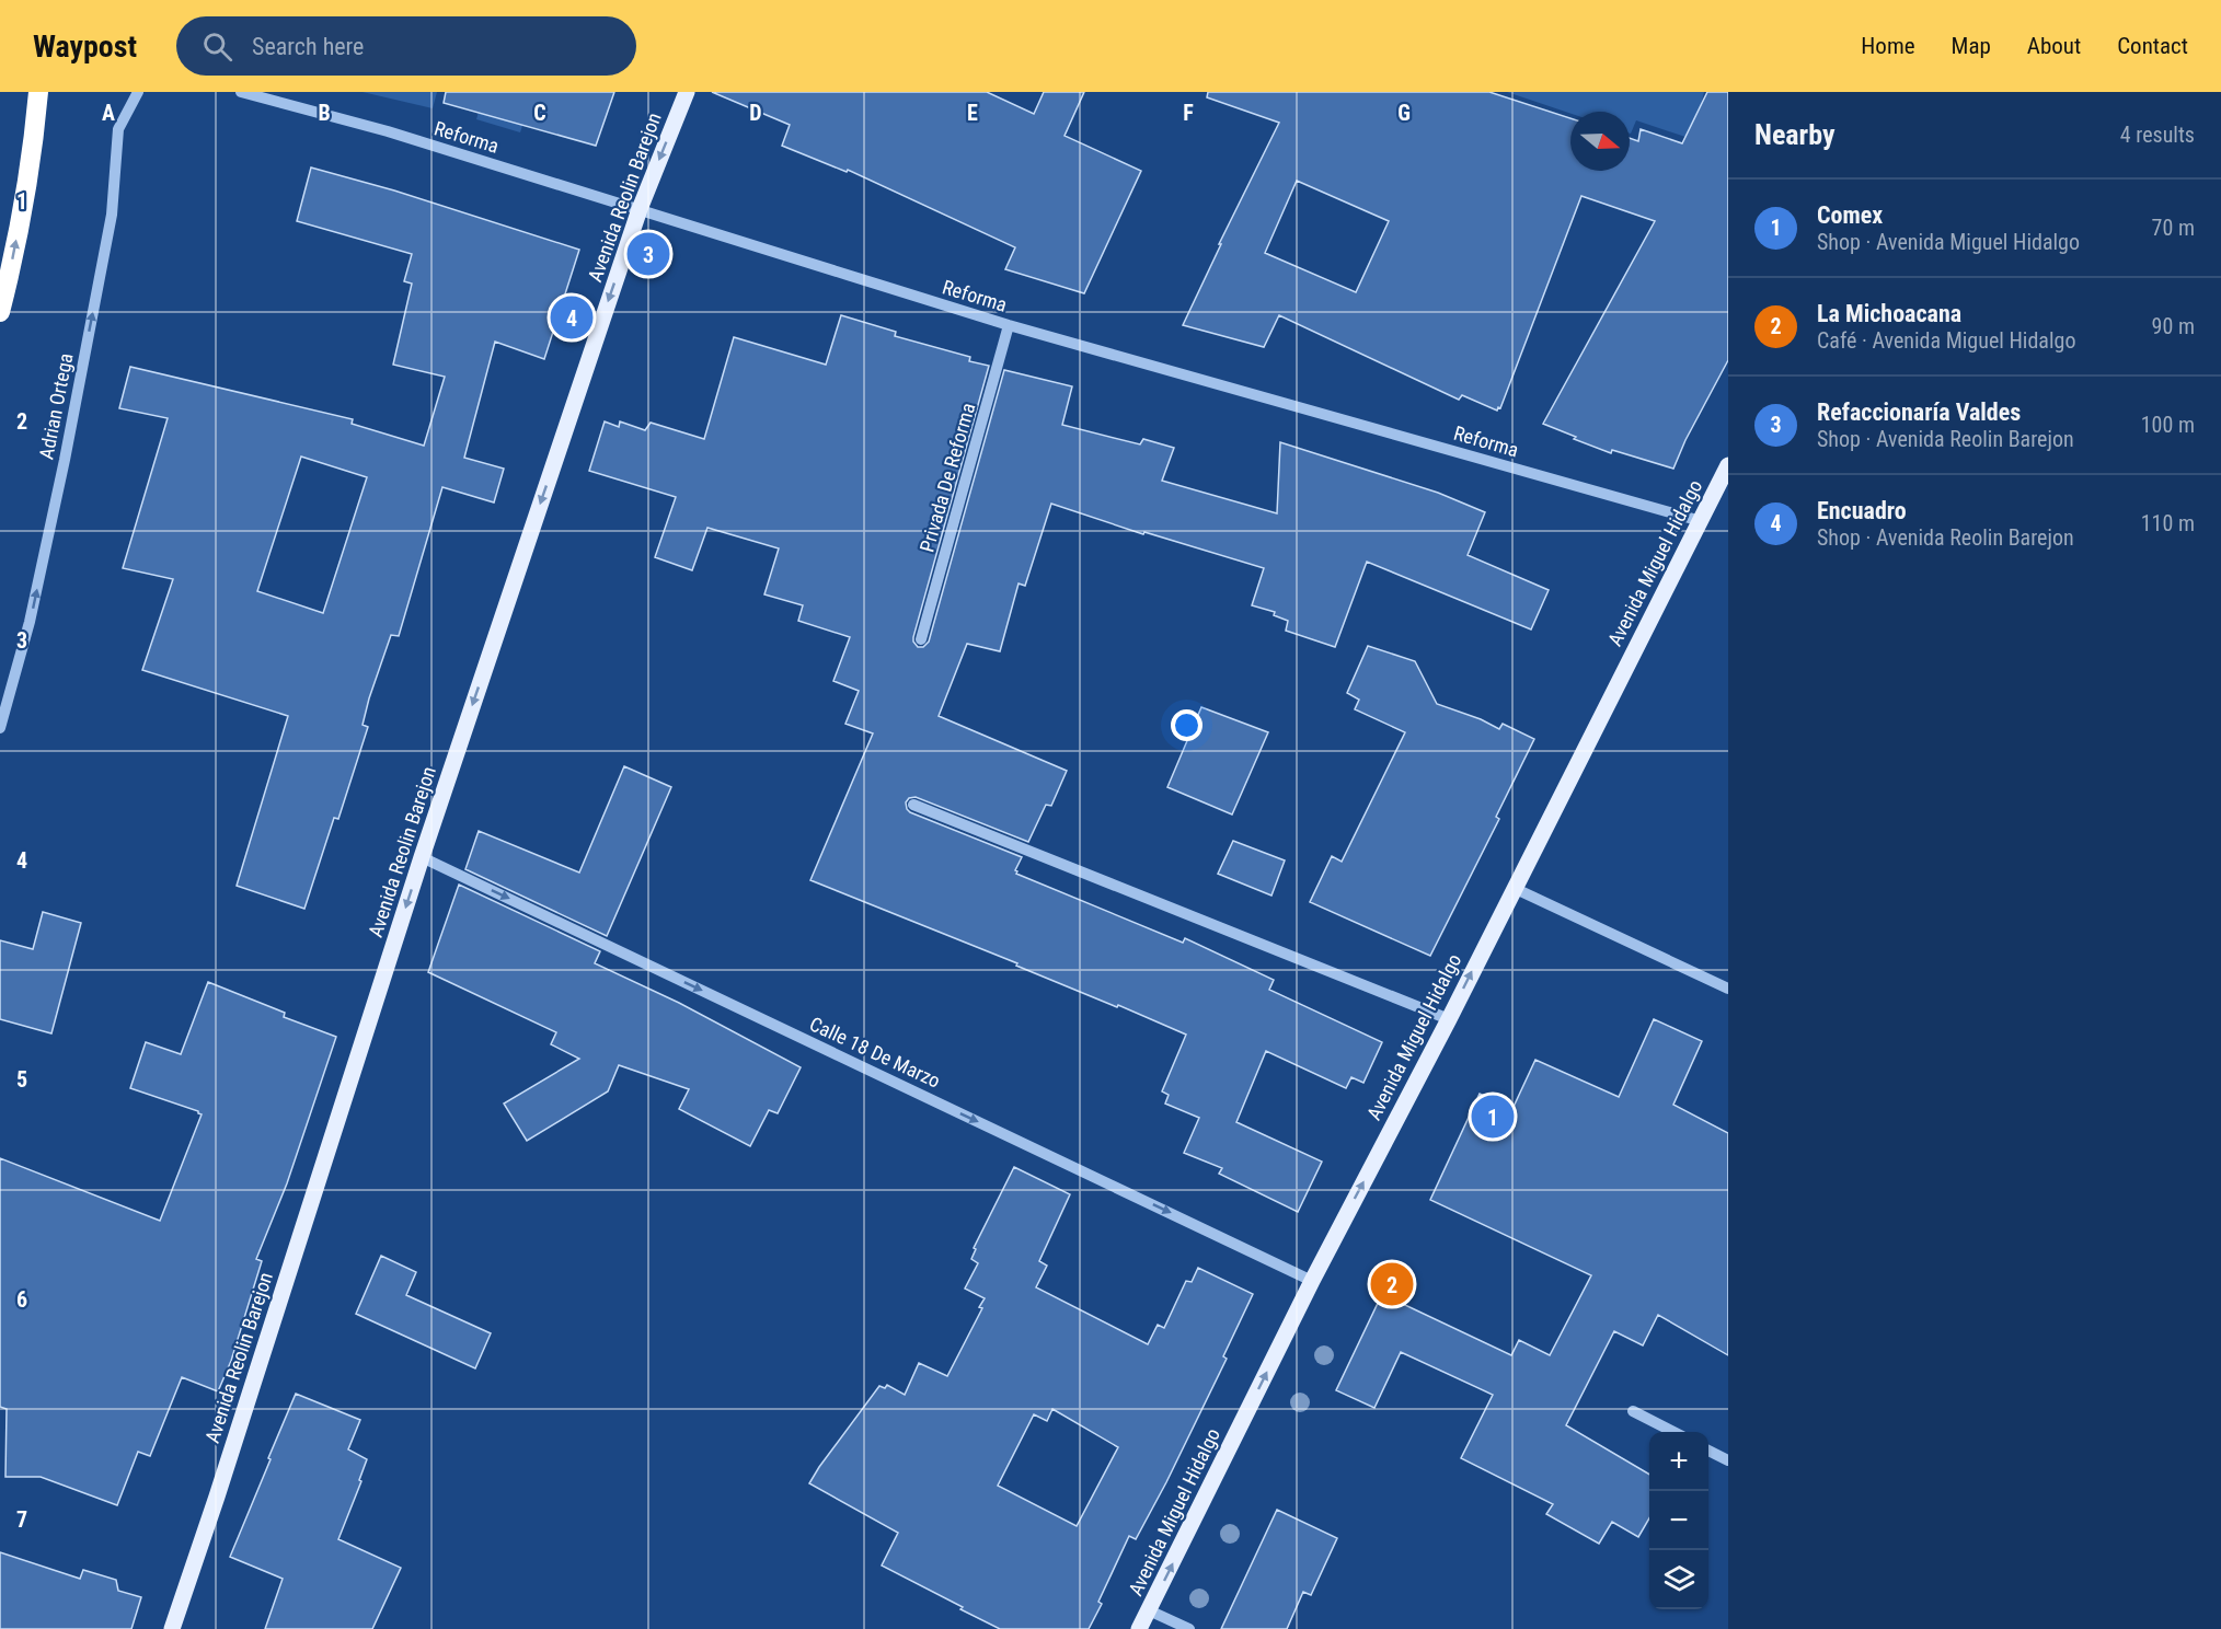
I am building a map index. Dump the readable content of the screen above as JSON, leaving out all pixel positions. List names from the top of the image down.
{
  "streets": {
    "main road": ["Avenida Reolin Barejon", "Avenida Miguel Hidalgo"],
    "street": [
      "Reforma",
      "Adrian Ortega",
      "Privada De Reforma",
      "Calle 18 De Marzo"
    ]
  },
  "crossings": [
    ["Reforma", "Avenida Reolin Barejon"],
    ["Reforma", "Privada De Reforma"],
    ["Reforma", "Avenida Miguel Hidalgo"],
    ["Avenida Reolin Barejon", "Calle 18 De Marzo"],
    ["Avenida Miguel Hidalgo", "Calle 18 De Marzo"]
  ],
  "one_way": [
    "Avenida Reolin Barejon",
    "Adrian Ortega",
    "Avenida Miguel Hidalgo",
    "Calle 18 De Marzo"
  ],
  "north": "right",
  "page": {
    "header": "Waypost",
    "search": "Search here",
    "nav": [
      "Home",
      "Map",
      "About",
      "Contact"
    ],
    "heading": ["Nearby", "4 results"],
    "list": [
      {
        "mark": "1",
        "name": "Comex",
        "note": "Shop · Avenida Miguel Hidalgo",
        "value": "70 m"
      },
      {
        "mark": "2",
        "name": "La Michoacana",
        "note": "Café · Avenida Miguel Hidalgo",
        "value": "90 m"
      },
      {
        "mark": "3",
        "name": "Refaccionaría Valdes",
        "note": "Shop · Avenida Reolin Barejon",
        "value": "100 m"
      },
      {
        "mark": "4",
        "name": "Encuadro",
        "note": "Shop · Avenida Reolin Barejon",
        "value": "110 m"
      }
    ],
    "pins": [
      "3",
      "4",
      "1",
      "2"
    ],
    "map_buttons": ["+", "−"]
  },
  "grid": {
    "columns": [
      "A",
      "B",
      "C",
      "D",
      "E",
      "F",
      "G"
    ],
    "rows": [
      "1",
      "2",
      "3",
      "4",
      "5",
      "6",
      "7"
    ]
  }
}
